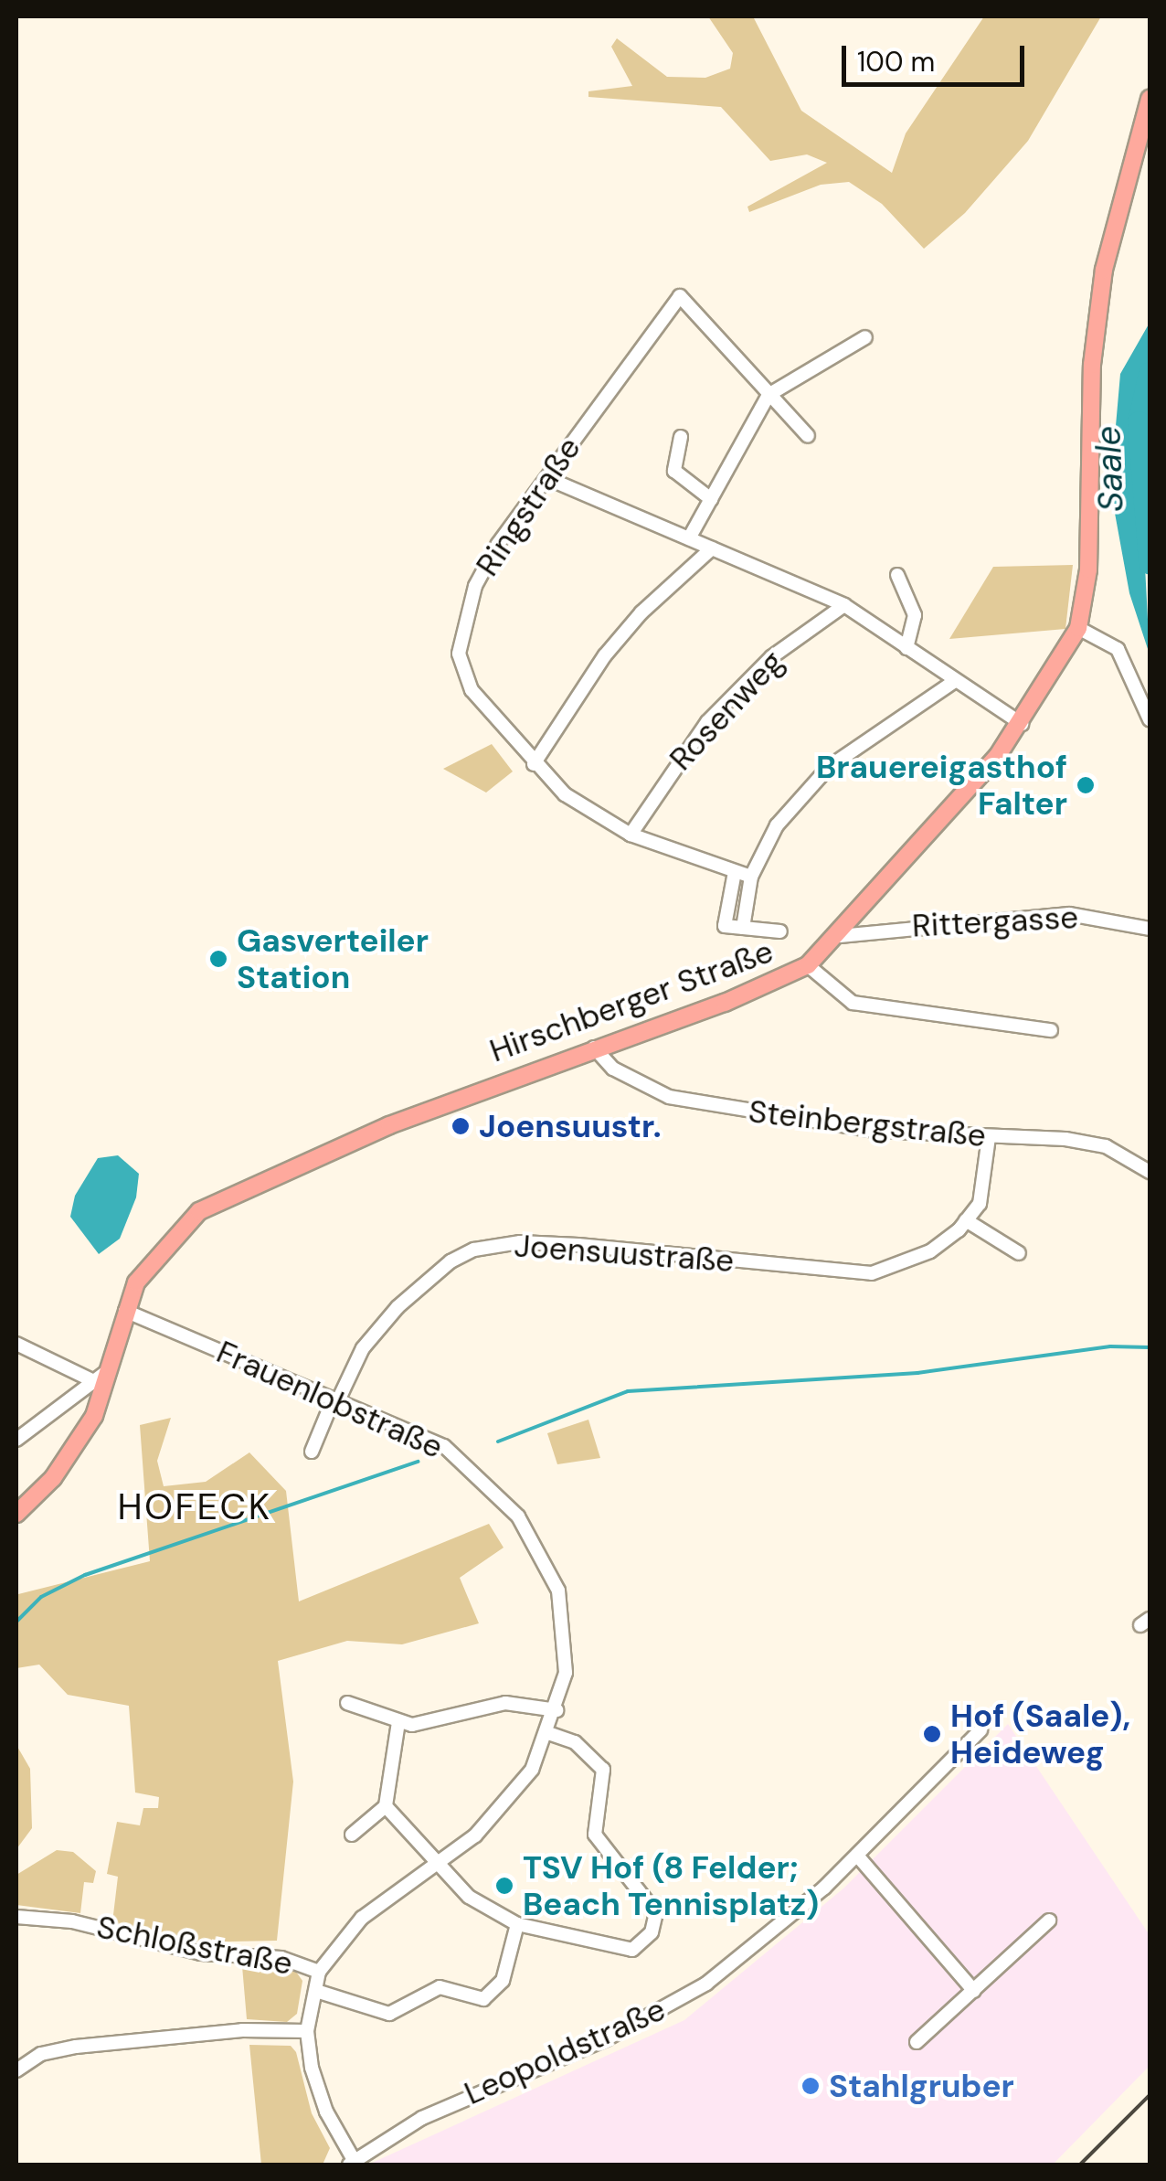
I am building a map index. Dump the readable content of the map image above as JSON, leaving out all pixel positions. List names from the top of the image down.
{
  "streets": {
    "main road": ["Hirschberger Straße"],
    "street": [
      "Ringstraße",
      "Rosenweg",
      "Rittergasse",
      "Steinbergstraße",
      "Joensuustraße",
      "Frauenlobstraße",
      "Schloßstraße",
      "Leopoldstraße"
    ]
  },
  "crossings": [
    ["Ringstraße", "Rosenweg"],
    ["Rittergasse", "Hirschberger Straße"],
    ["Hirschberger Straße", "Steinbergstraße"],
    ["Hirschberger Straße", "Frauenlobstraße"],
    ["Steinbergstraße", "Joensuustraße"],
    ["Joensuustraße", "Frauenlobstraße"],
    ["Frauenlobstraße", "Schloßstraße"]
  ],
  "districts": ["HOFECK"],
  "water": ["Saale"],
  "places": [
    "Brauereigasthof Falter",
    "Gasverteiler Station",
    "Joensuustr.",
    "Hof (Saale), Heideweg",
    "TSV Hof (8 Felder; Beach Tennisplatz)",
    "Stahlgruber"
  ],
  "scale_bar": "100 m"
}
